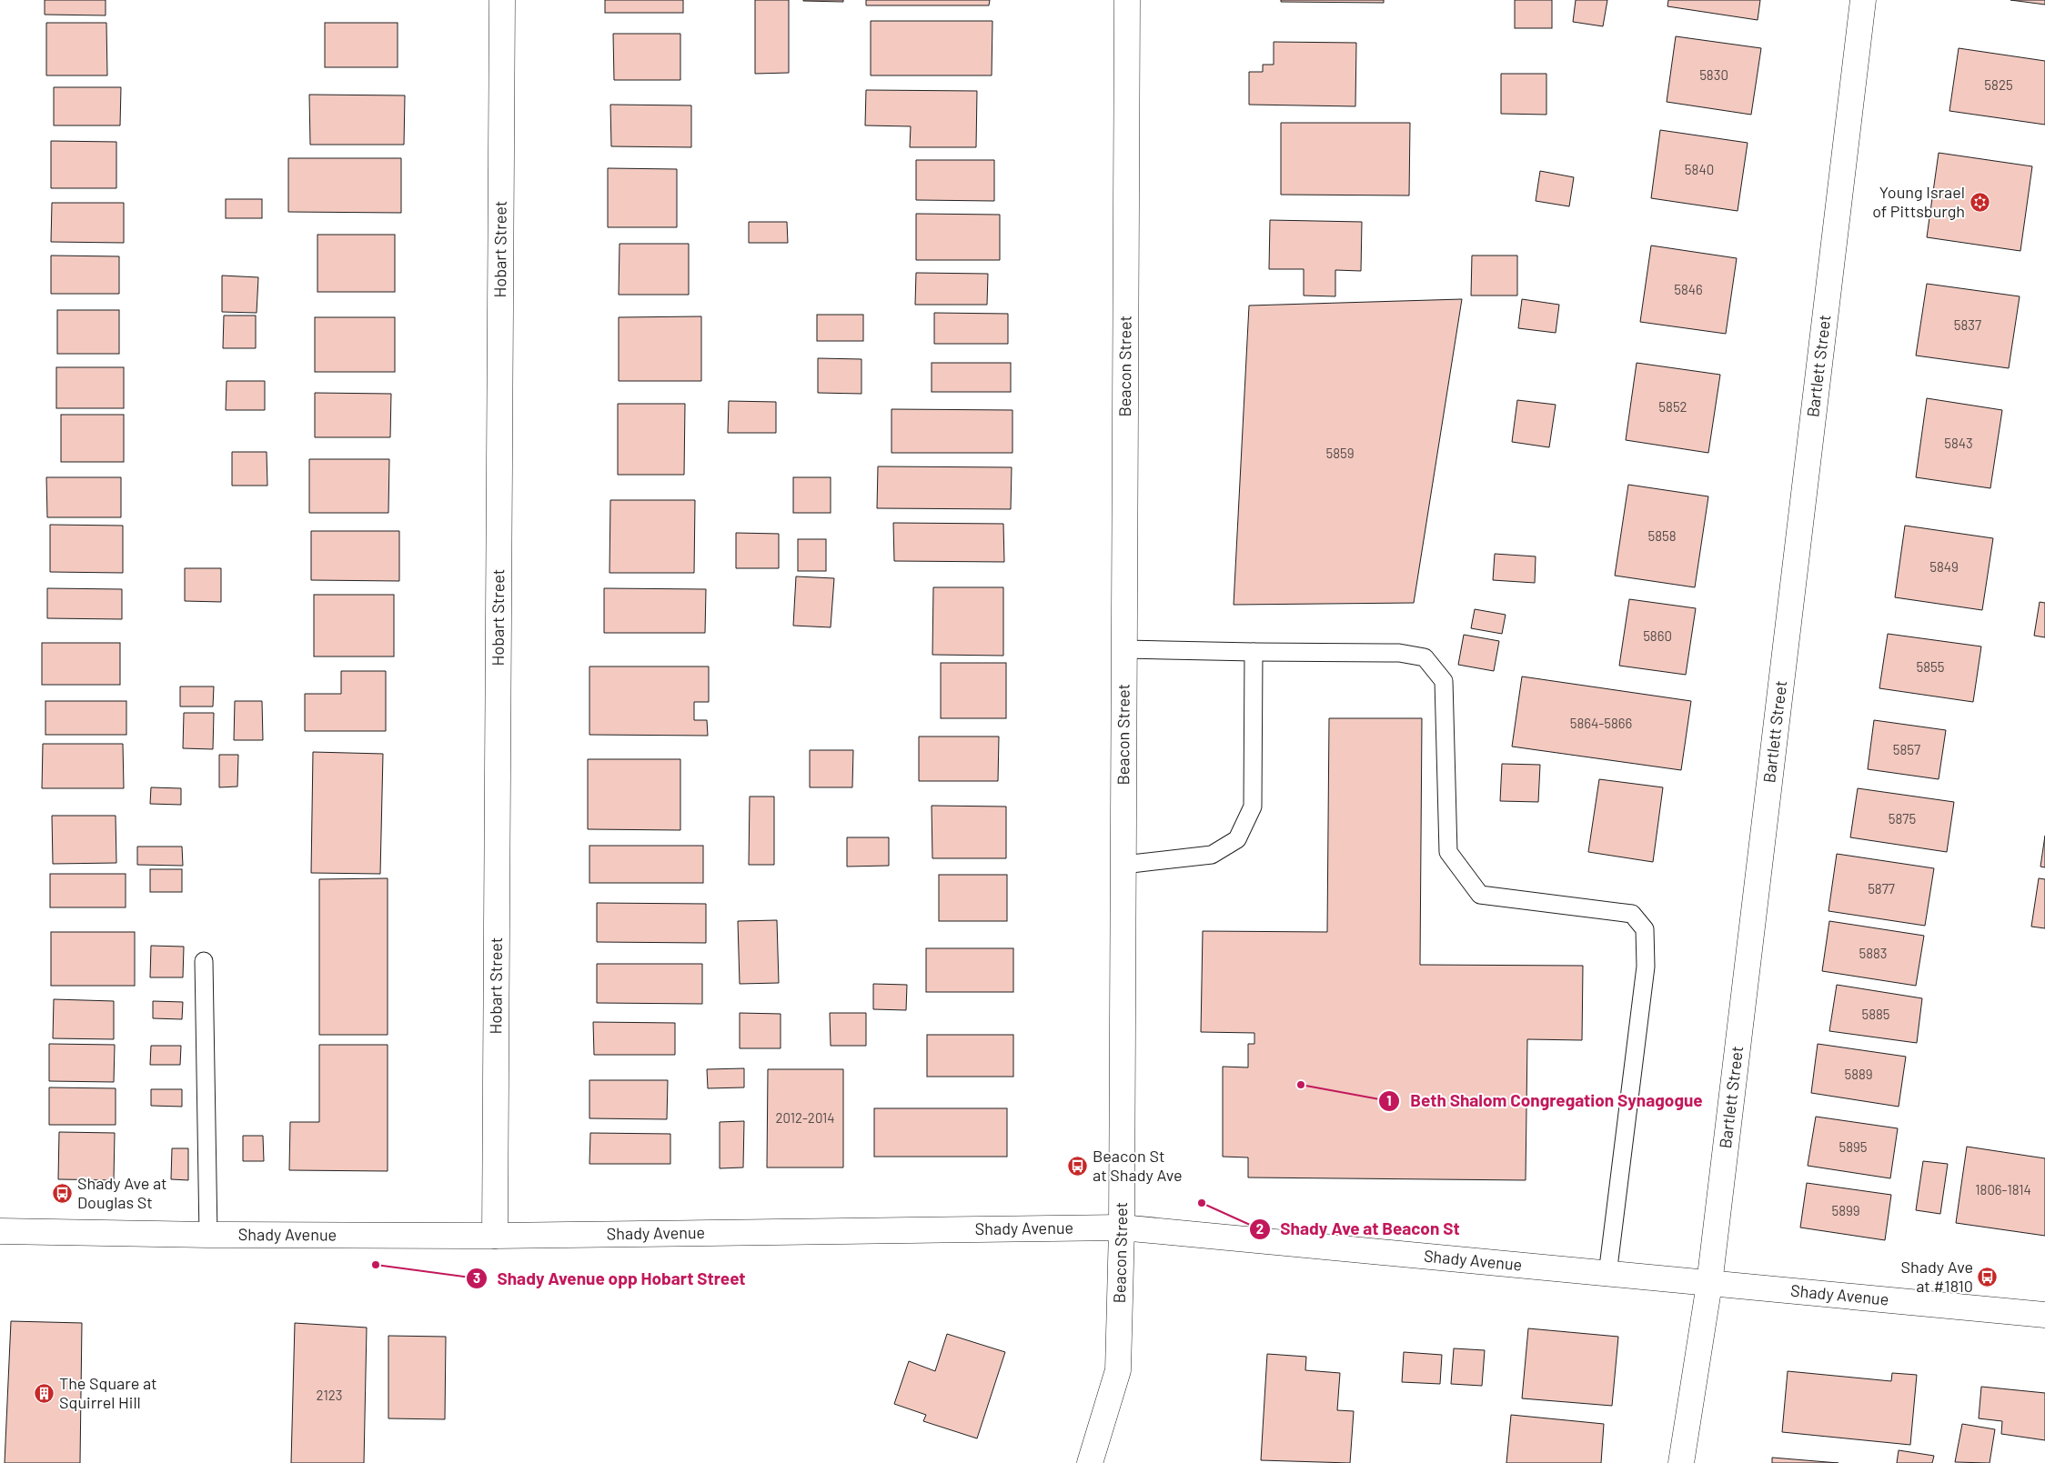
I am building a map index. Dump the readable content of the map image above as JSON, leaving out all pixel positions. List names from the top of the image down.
{
  "streets": {
    "main road": [
      "Hobart Street",
      "Beacon Street",
      "Bartlett Street",
      "Shady Avenue"
    ]
  },
  "crossings": [
    ["Hobart Street", "Shady Avenue"],
    ["Beacon Street", "Shady Avenue"],
    ["Bartlett Street", "Shady Avenue"]
  ],
  "places": {
    "synagogue": ["Young Israel of Pittsburgh"],
    "other": ["Beth Shalom Congregation Synagogue", "Shady Ave at Beacon St", "Shady Avenue opp Hobart Street"],
    "bus stop": ["Beacon St at Shady Ave", "Shady Ave at Douglas St", "Shady Ave at #1810"],
    "building": ["The Square at Squirrel Hill"]
  },
  "house_numbers": [
    "5830",
    "5825",
    "5840",
    "5846",
    "5837",
    "5852",
    "5843",
    "5859",
    "5858",
    "5849",
    "5860",
    "5855",
    "5864-5866",
    "5857",
    "5875",
    "5877",
    "5883",
    "5885",
    "5889",
    "2012-2014",
    "5895",
    "1806-1814",
    "5899",
    "2123"
  ]
}
